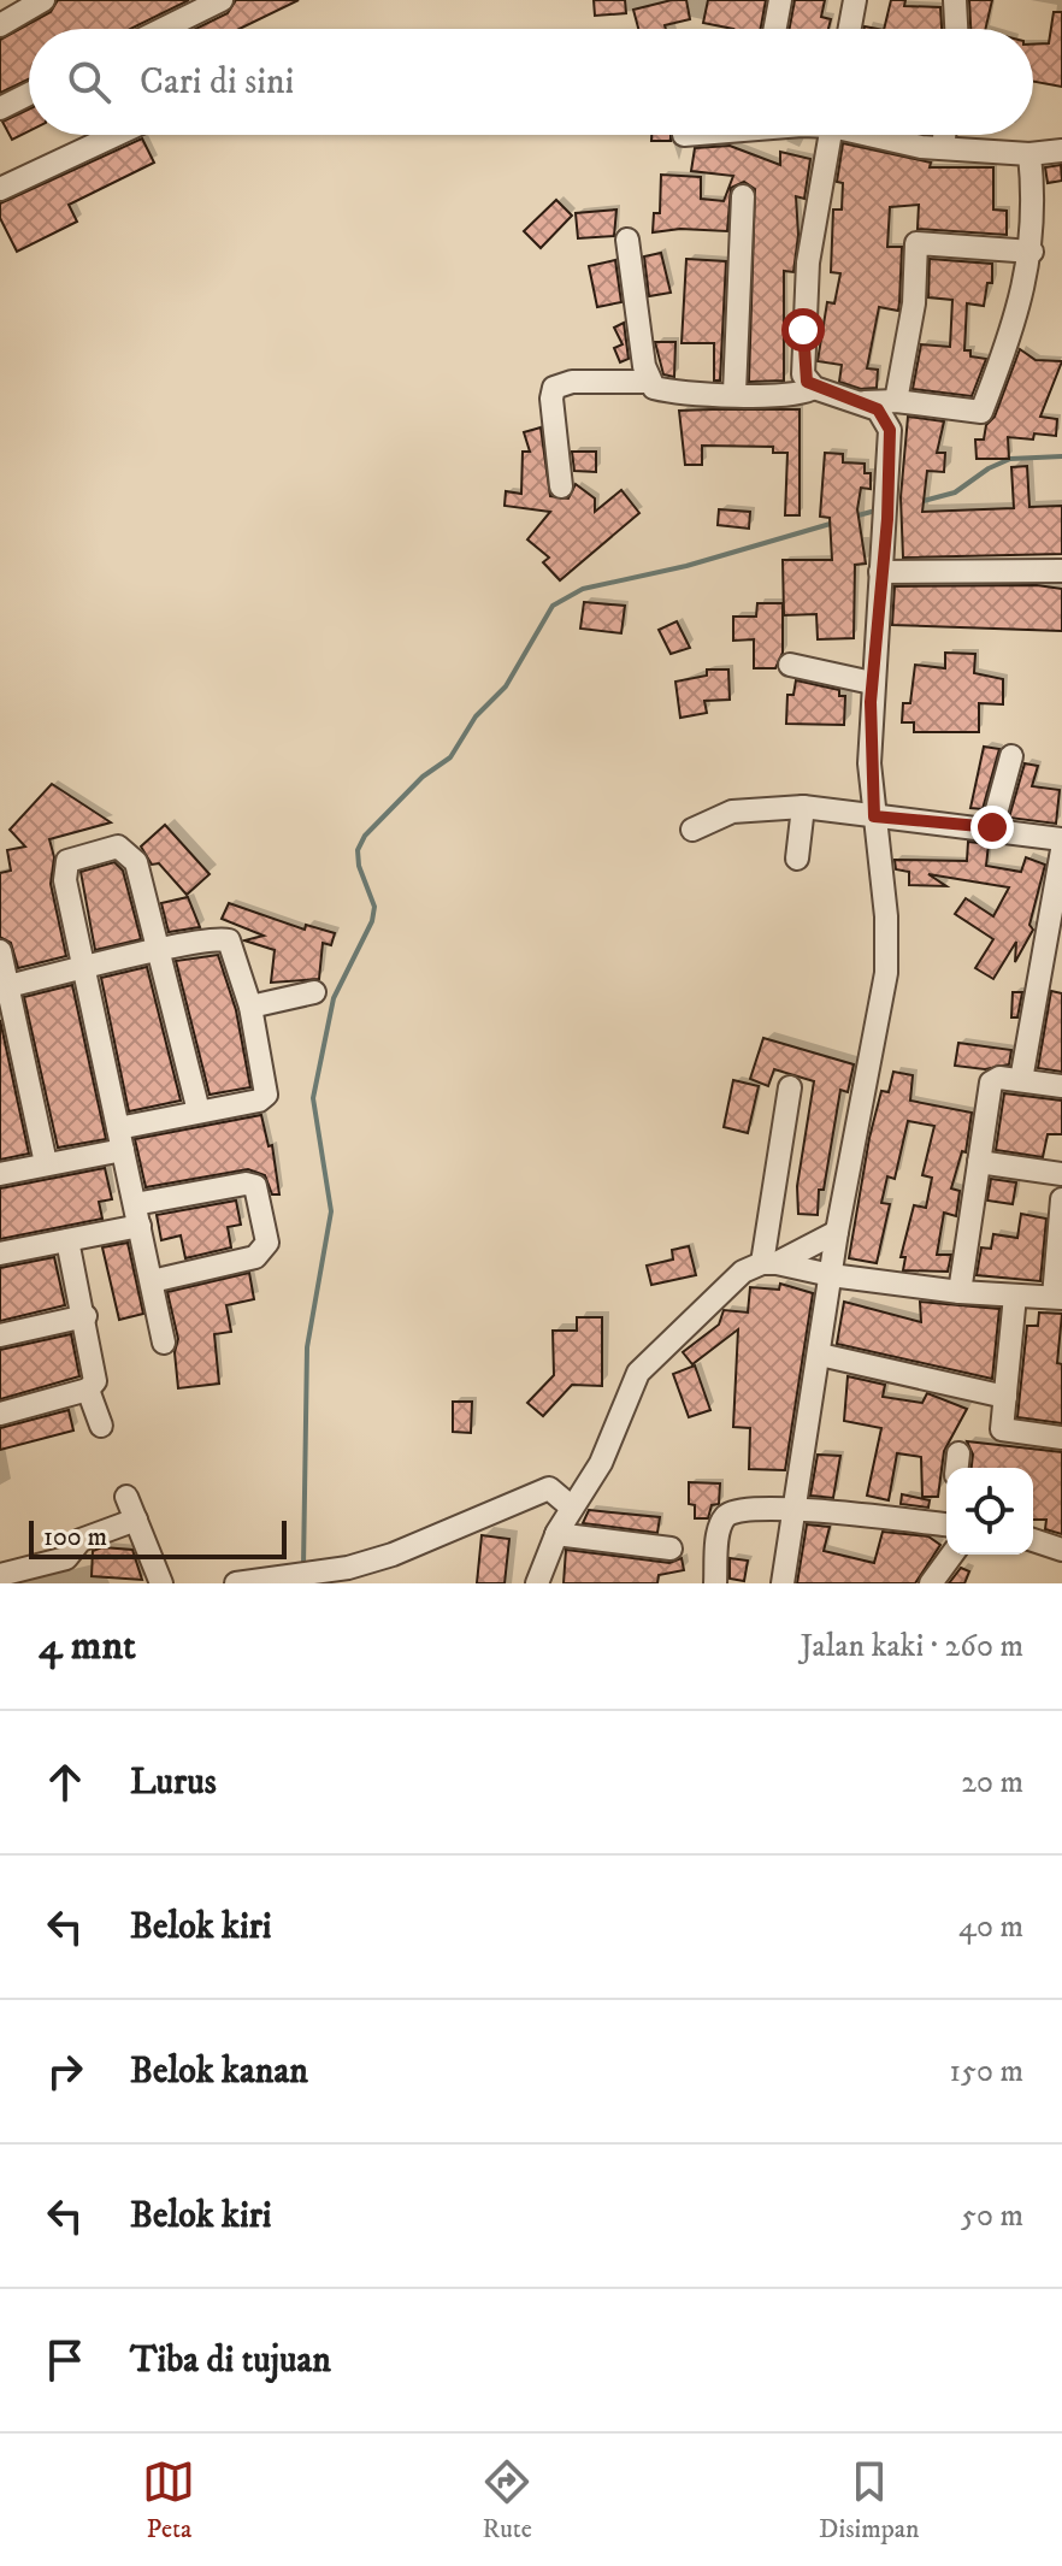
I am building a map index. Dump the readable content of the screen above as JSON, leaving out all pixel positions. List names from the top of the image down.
{
  "scale_bar": "100 m",
  "page": {
    "search": "Cari di sini",
    "scale": "100 m",
    "heading": ["4 mnt", "Jalan kaki · 260 m"],
    "list": [
      ["Lurus", "20 m"],
      ["Belok kiri", "40 m"],
      ["Belok kanan", "150 m"],
      ["Belok kiri", "50 m"],
      "Tiba di tujuan"
    ],
    "nav": ["Peta", "Rute", "Disimpan"]
  }
}
